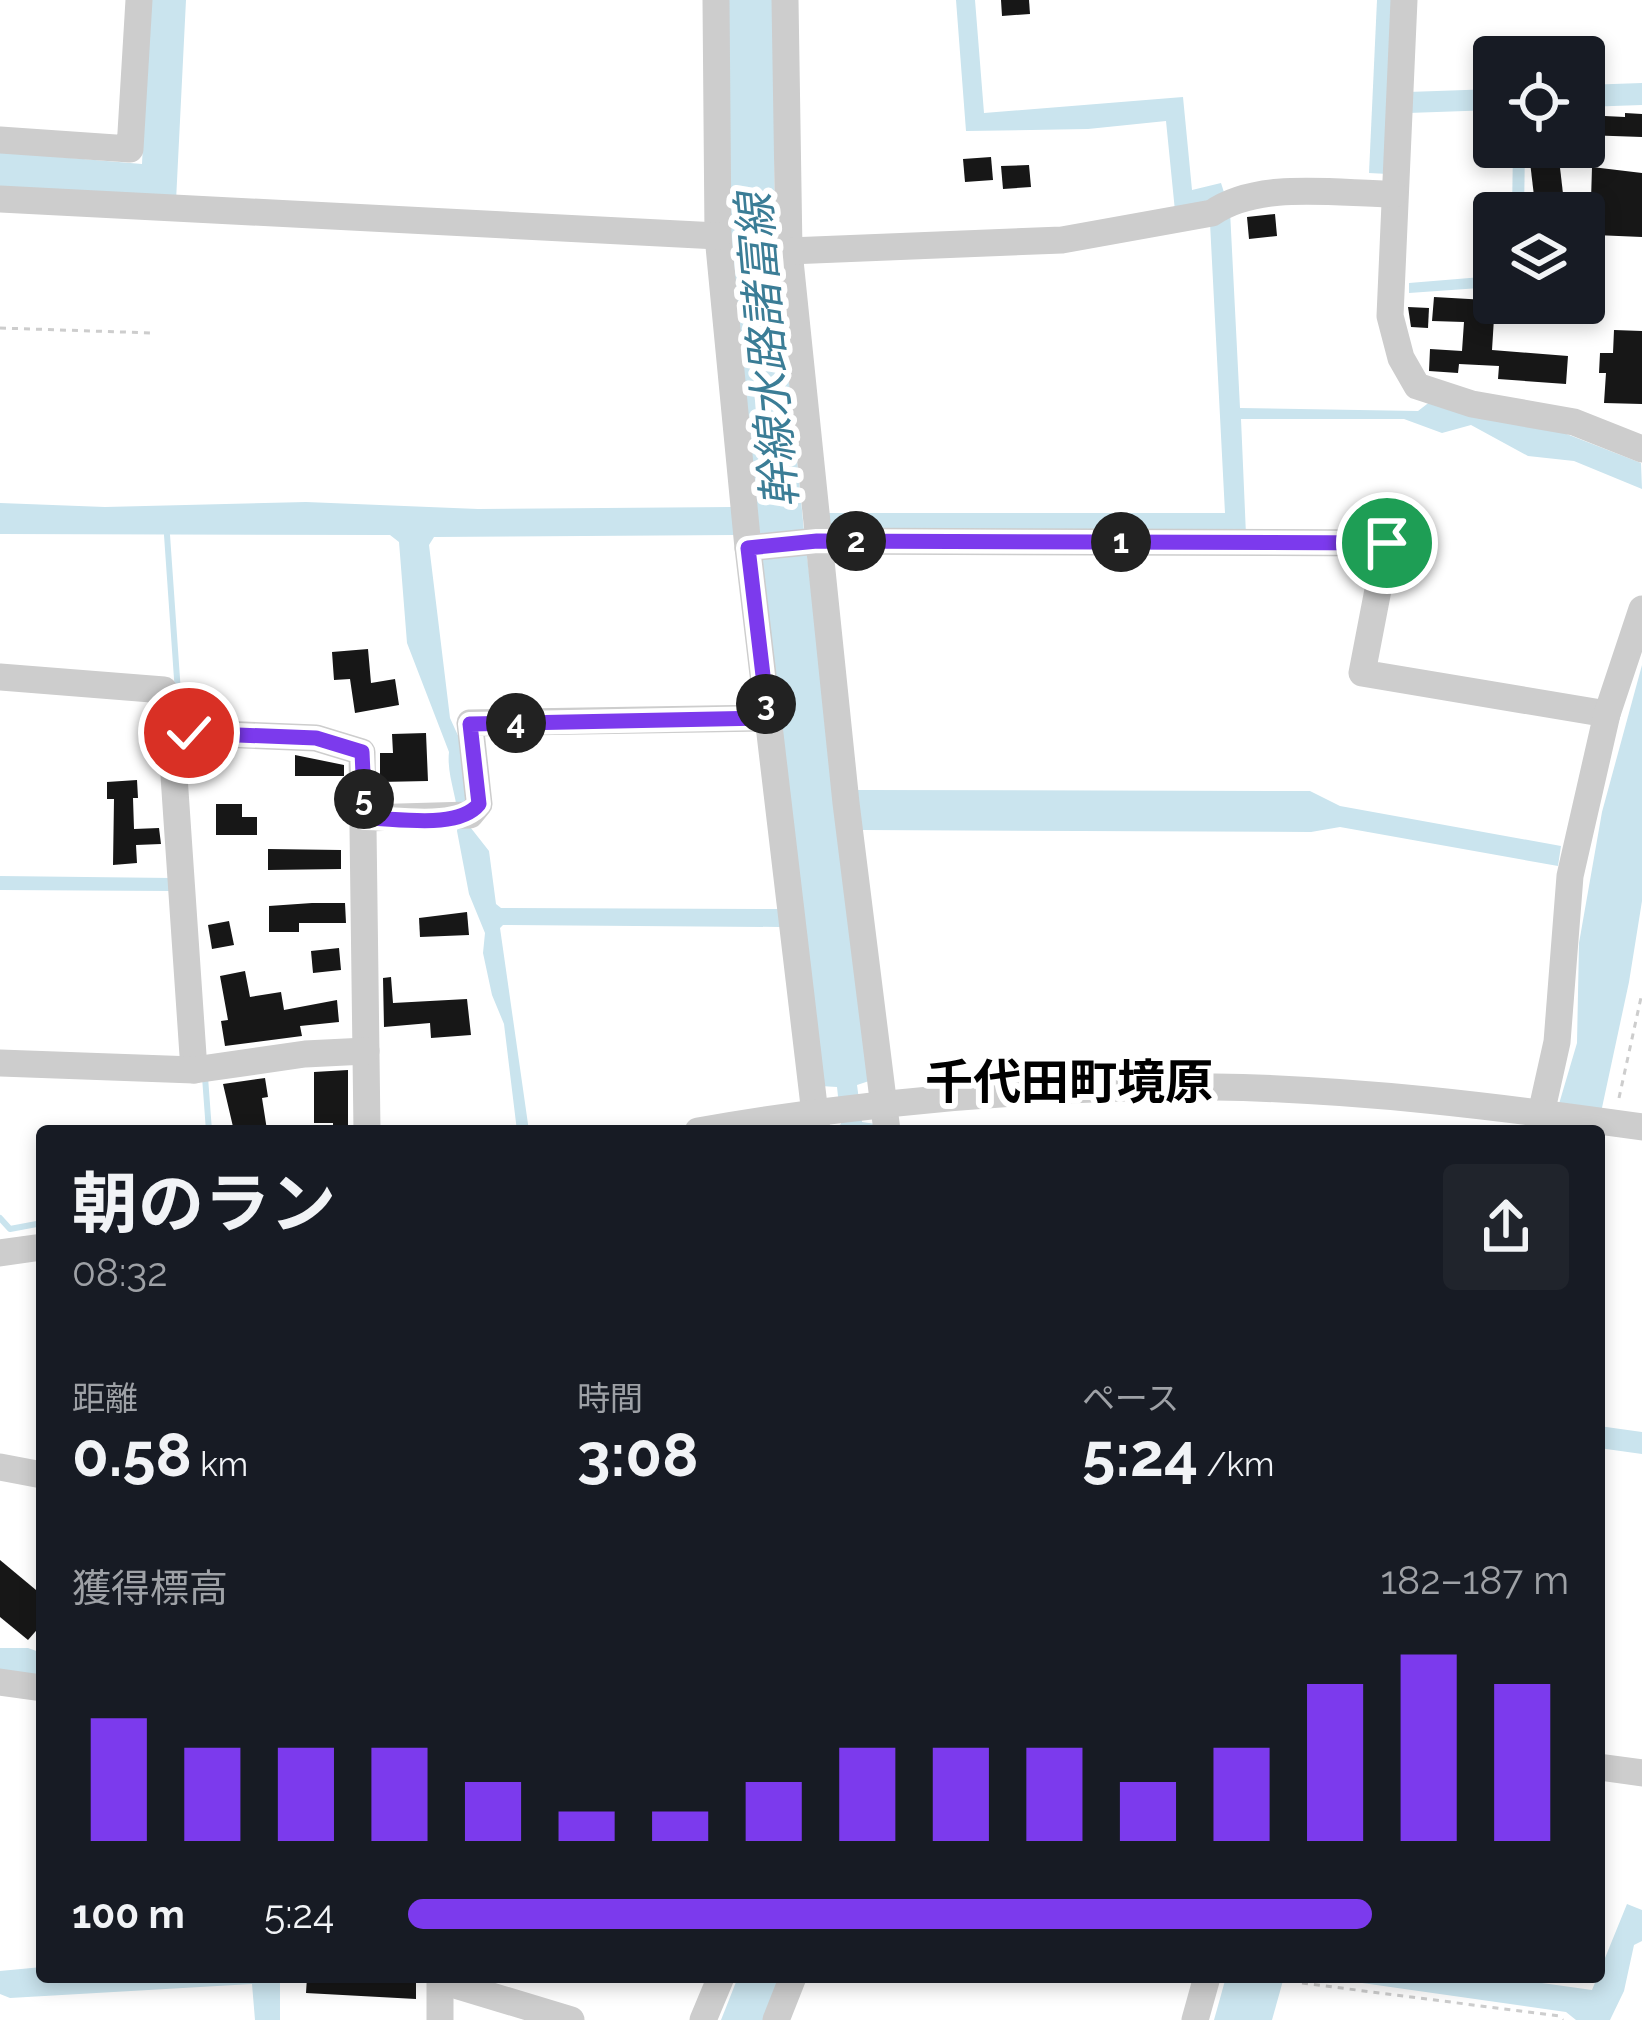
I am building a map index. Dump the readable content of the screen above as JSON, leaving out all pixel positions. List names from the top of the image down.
{
  "districts": ["千代田町境原"],
  "water": ["幹線水路諸富線"],
  "page": {
    "pins": [
      "2",
      "1",
      "3",
      "4",
      "5"
    ],
    "heading": ["朝のラン", "08:32"],
    "stats": [
      ["距離", "0.58 km"],
      ["時間", "3:08"],
      ["ペース", "5:24 /km"]
    ],
    "chart": ["獲得標高", "182–187 m"],
    "list": [
      {
        "name": "100 m",
        "note": "5:24"
      }
    ]
  }
}
